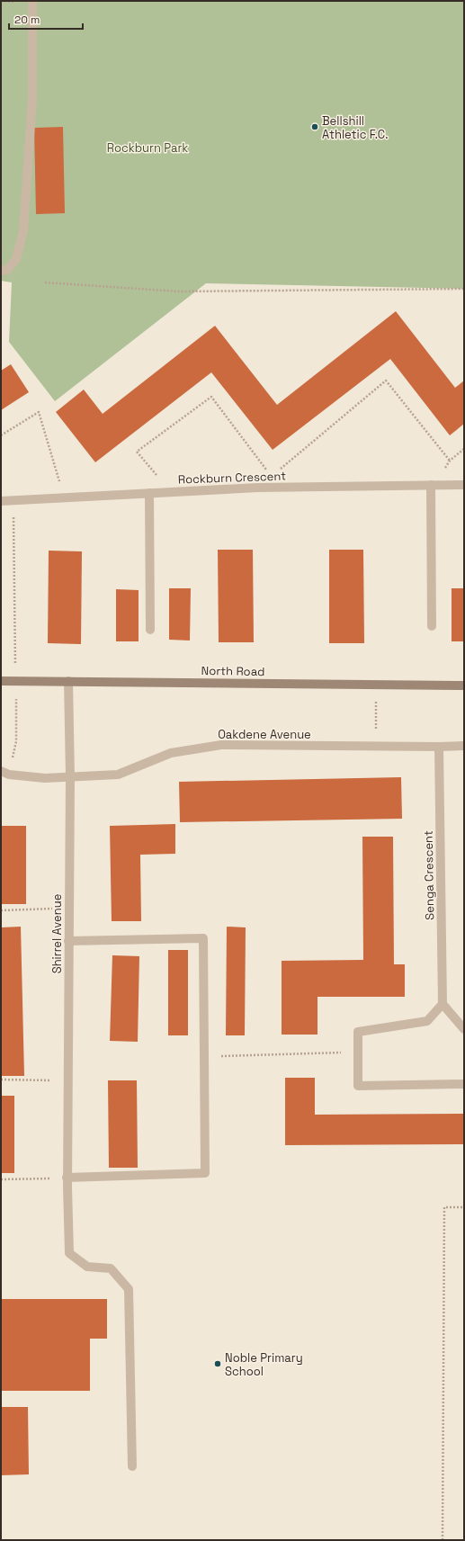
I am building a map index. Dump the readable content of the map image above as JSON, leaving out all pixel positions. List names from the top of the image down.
{
  "streets": {
    "main road": ["North Road"],
    "street": [
      "Rockburn Crescent",
      "Oakdene Avenue",
      "Senga Crescent",
      "Shirrel Avenue"
    ]
  },
  "crossings": [
    ["North Road", "Shirrel Avenue"],
    ["Oakdene Avenue", "Senga Crescent"],
    ["Oakdene Avenue", "Shirrel Avenue"]
  ],
  "parks": ["Rockburn Park"],
  "places": ["Bellshill Athletic F.C.", "Noble Primary School"],
  "scale_bar": "20 m"
}
